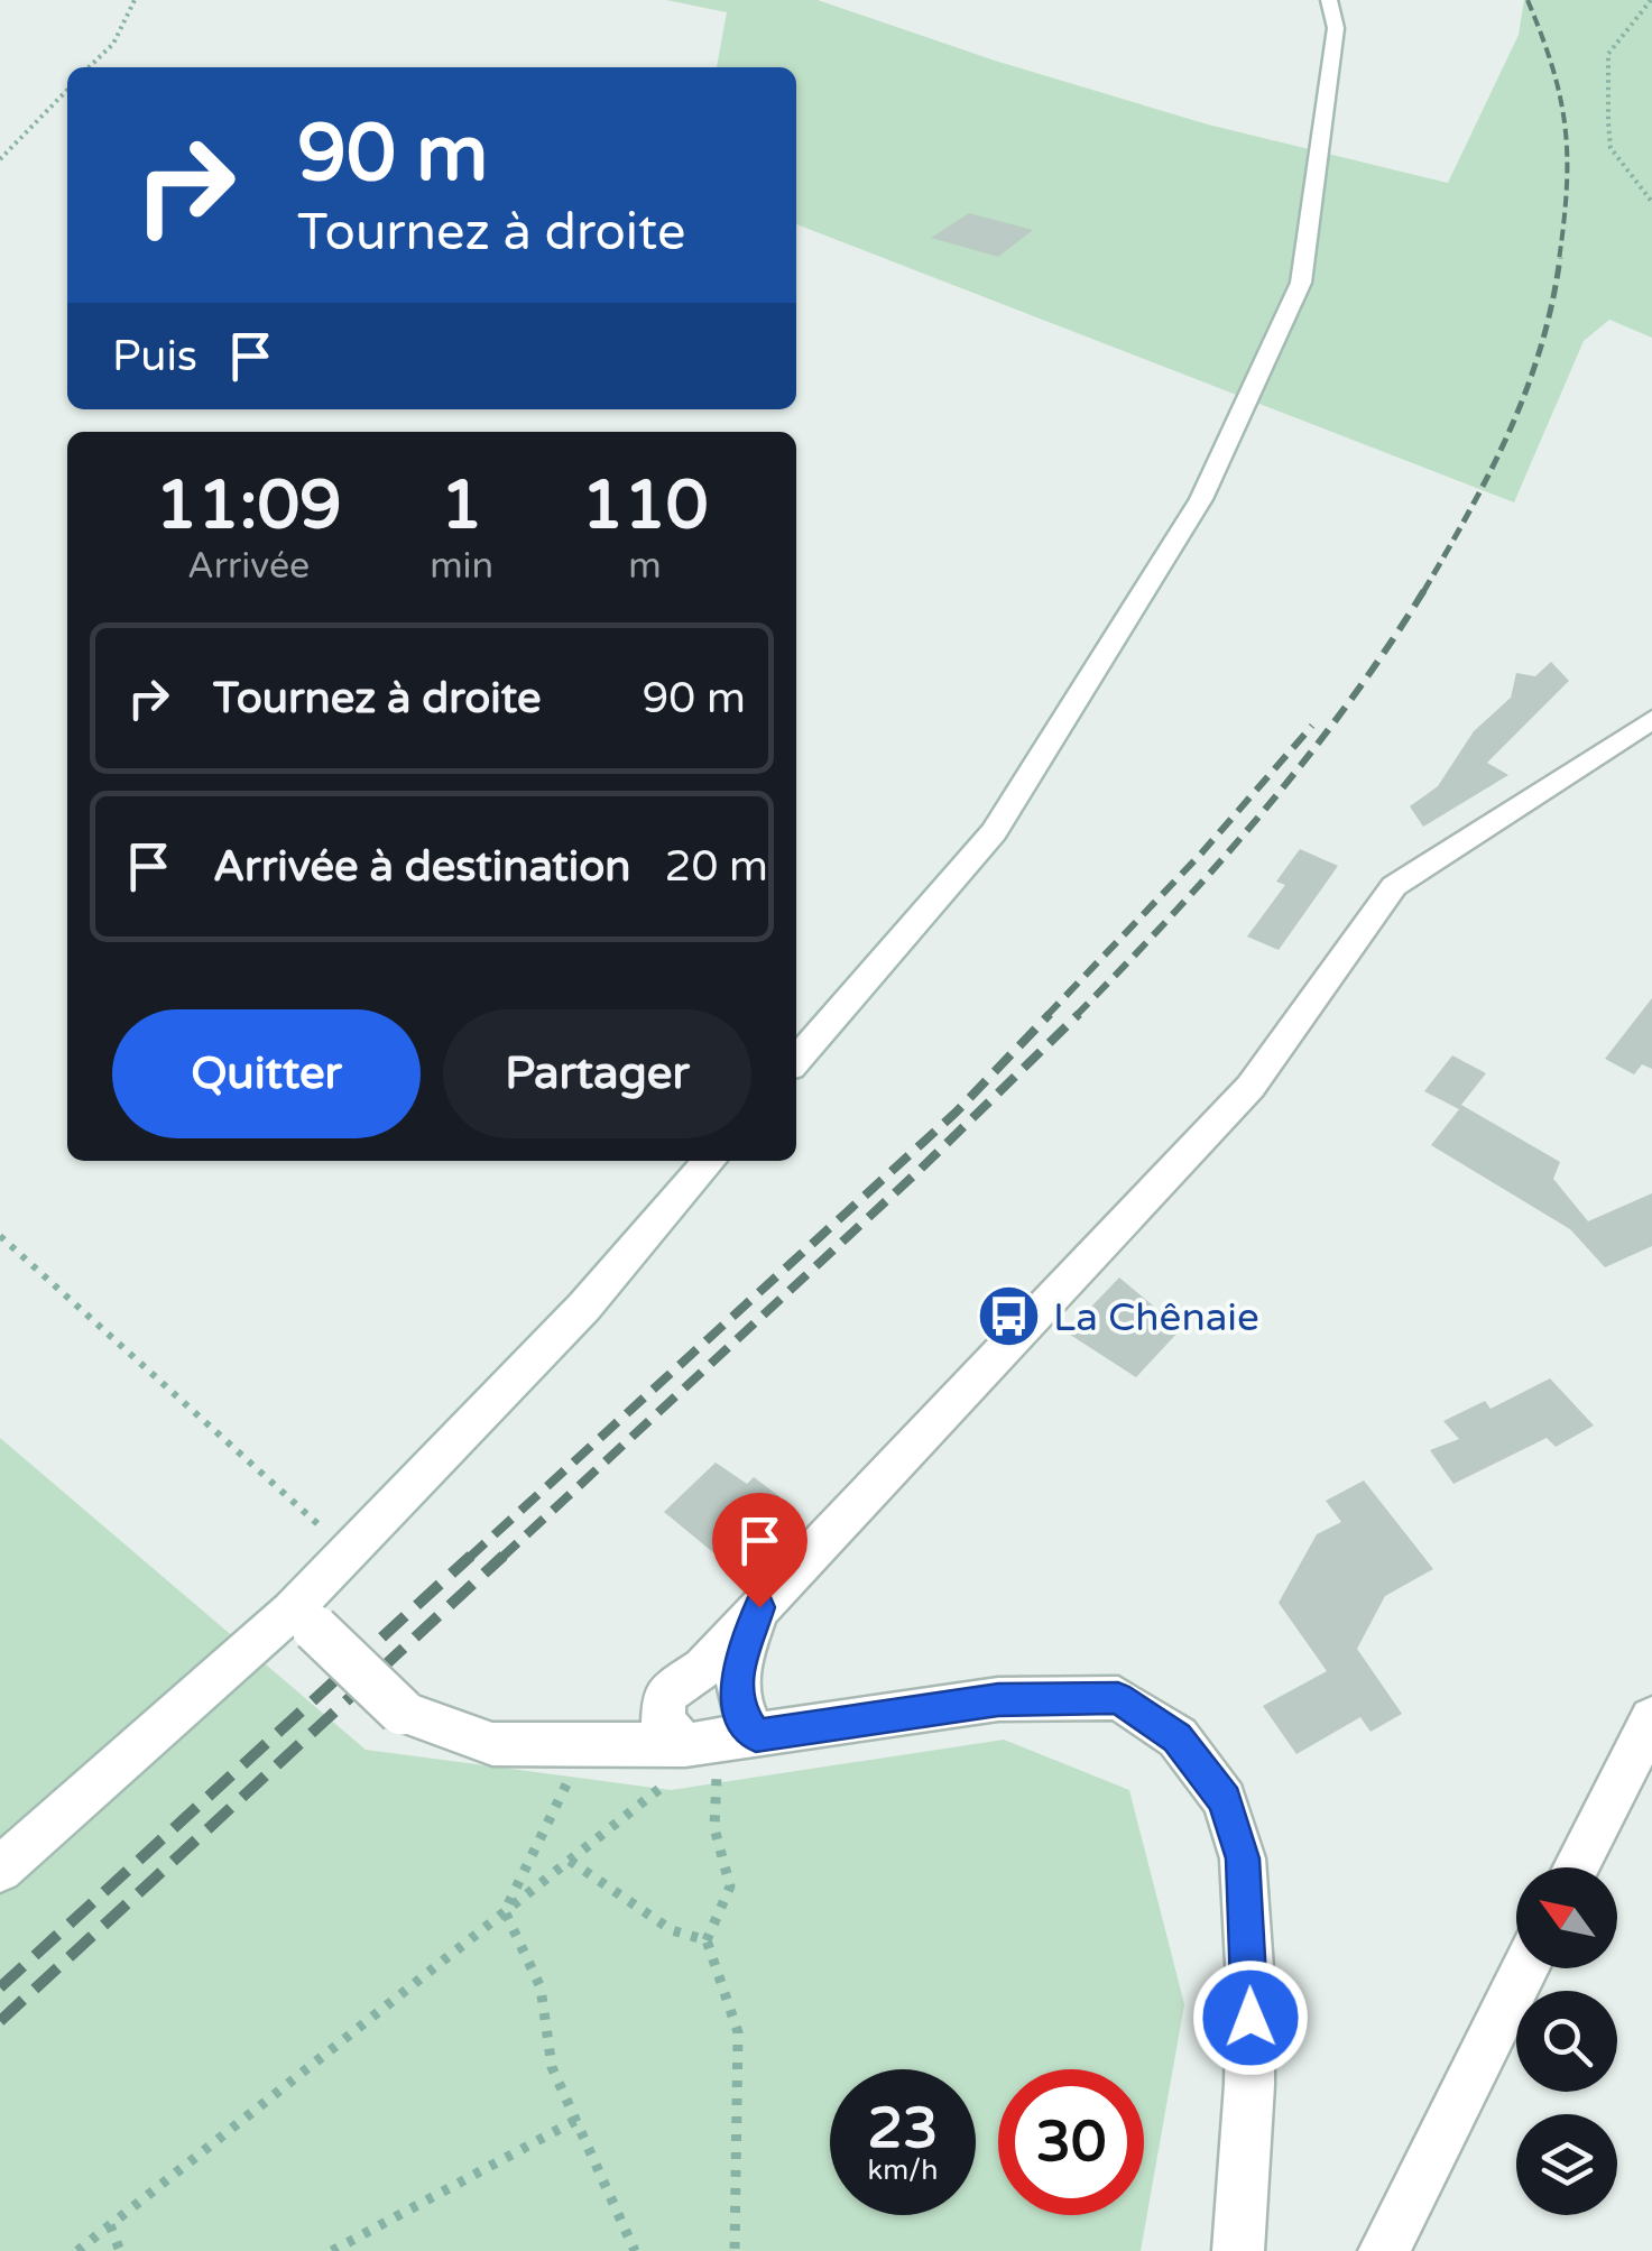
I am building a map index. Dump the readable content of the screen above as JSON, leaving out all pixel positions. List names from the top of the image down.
{
  "places": {
    "bus stop": ["La Chênaie"]
  },
  "north": "top left",
  "page": {
    "turn": ["90 m", "Tournez à droite"],
    "then": "Puis",
    "eta": [
      "11:09",
      "Arrivée",
      "1",
      "min",
      "110",
      "m"
    ],
    "list": [
      {
        "name": "Tournez à droite",
        "value": "90 m"
      },
      {
        "name": "Arrivée à destination",
        "value": "20 m"
      }
    ],
    "buttons": ["Quitter", "Partager"],
    "speed": "23 km/h",
    "limit": "30"
  }
}
